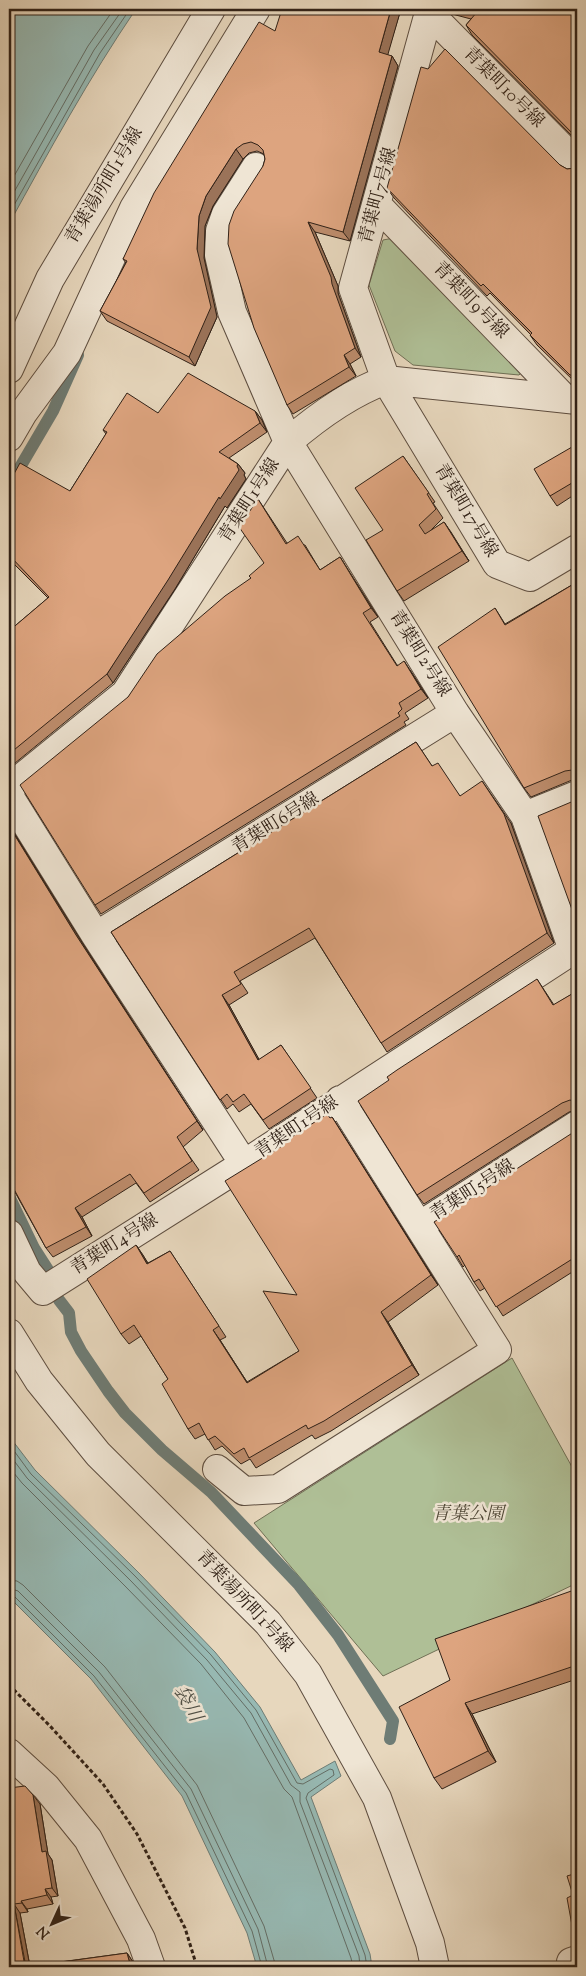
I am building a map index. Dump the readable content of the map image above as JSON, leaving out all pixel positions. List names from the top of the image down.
{
  "streets": {
    "street": [
      "青葉町10号線",
      "青葉湯所町1号線",
      "青葉町7号線",
      "青葉町9号線",
      "青葉町1号線",
      "青葉町17号線",
      "青葉町2号線",
      "青葉町6号線",
      "青葉町5号線",
      "青葉町4号線"
    ]
  },
  "crossings": [
    ["青葉町10号線", "青葉町7号線"],
    ["青葉町7号線", "青葉町9号線"],
    ["青葉町7号線", "青葉町1号線"],
    ["青葉町7号線", "青葉町17号線"],
    ["青葉町9号線", "青葉町1号線"],
    ["青葉町1号線", "青葉町17号線"],
    ["青葉町1号線", "青葉町2号線"],
    ["青葉町1号線", "青葉町6号線"],
    ["青葉町1号線", "青葉町5号線"],
    ["青葉町1号線", "青葉町4号線"],
    ["青葉町2号線", "青葉町6号線"]
  ],
  "water": ["袋川"],
  "parks": ["青葉公園"],
  "north": "bottom left"
}
